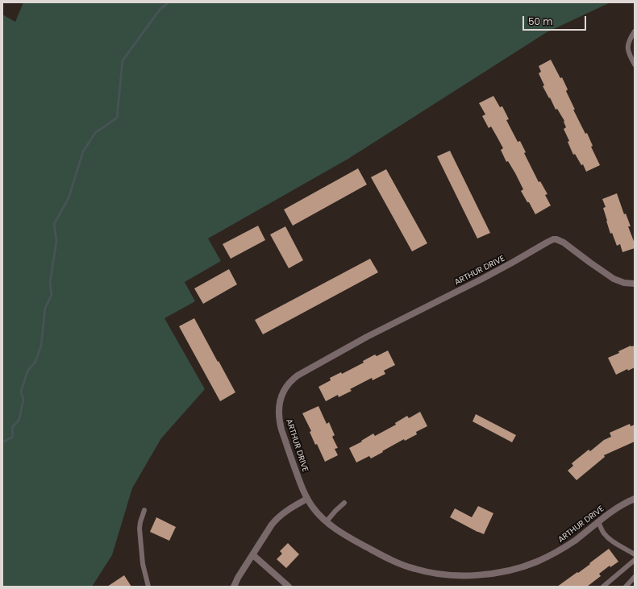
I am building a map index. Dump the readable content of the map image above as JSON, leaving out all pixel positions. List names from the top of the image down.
{
  "streets": {
    "street": ["ARTHUR DRIVE"]
  },
  "scale_bar": "50 m"
}
